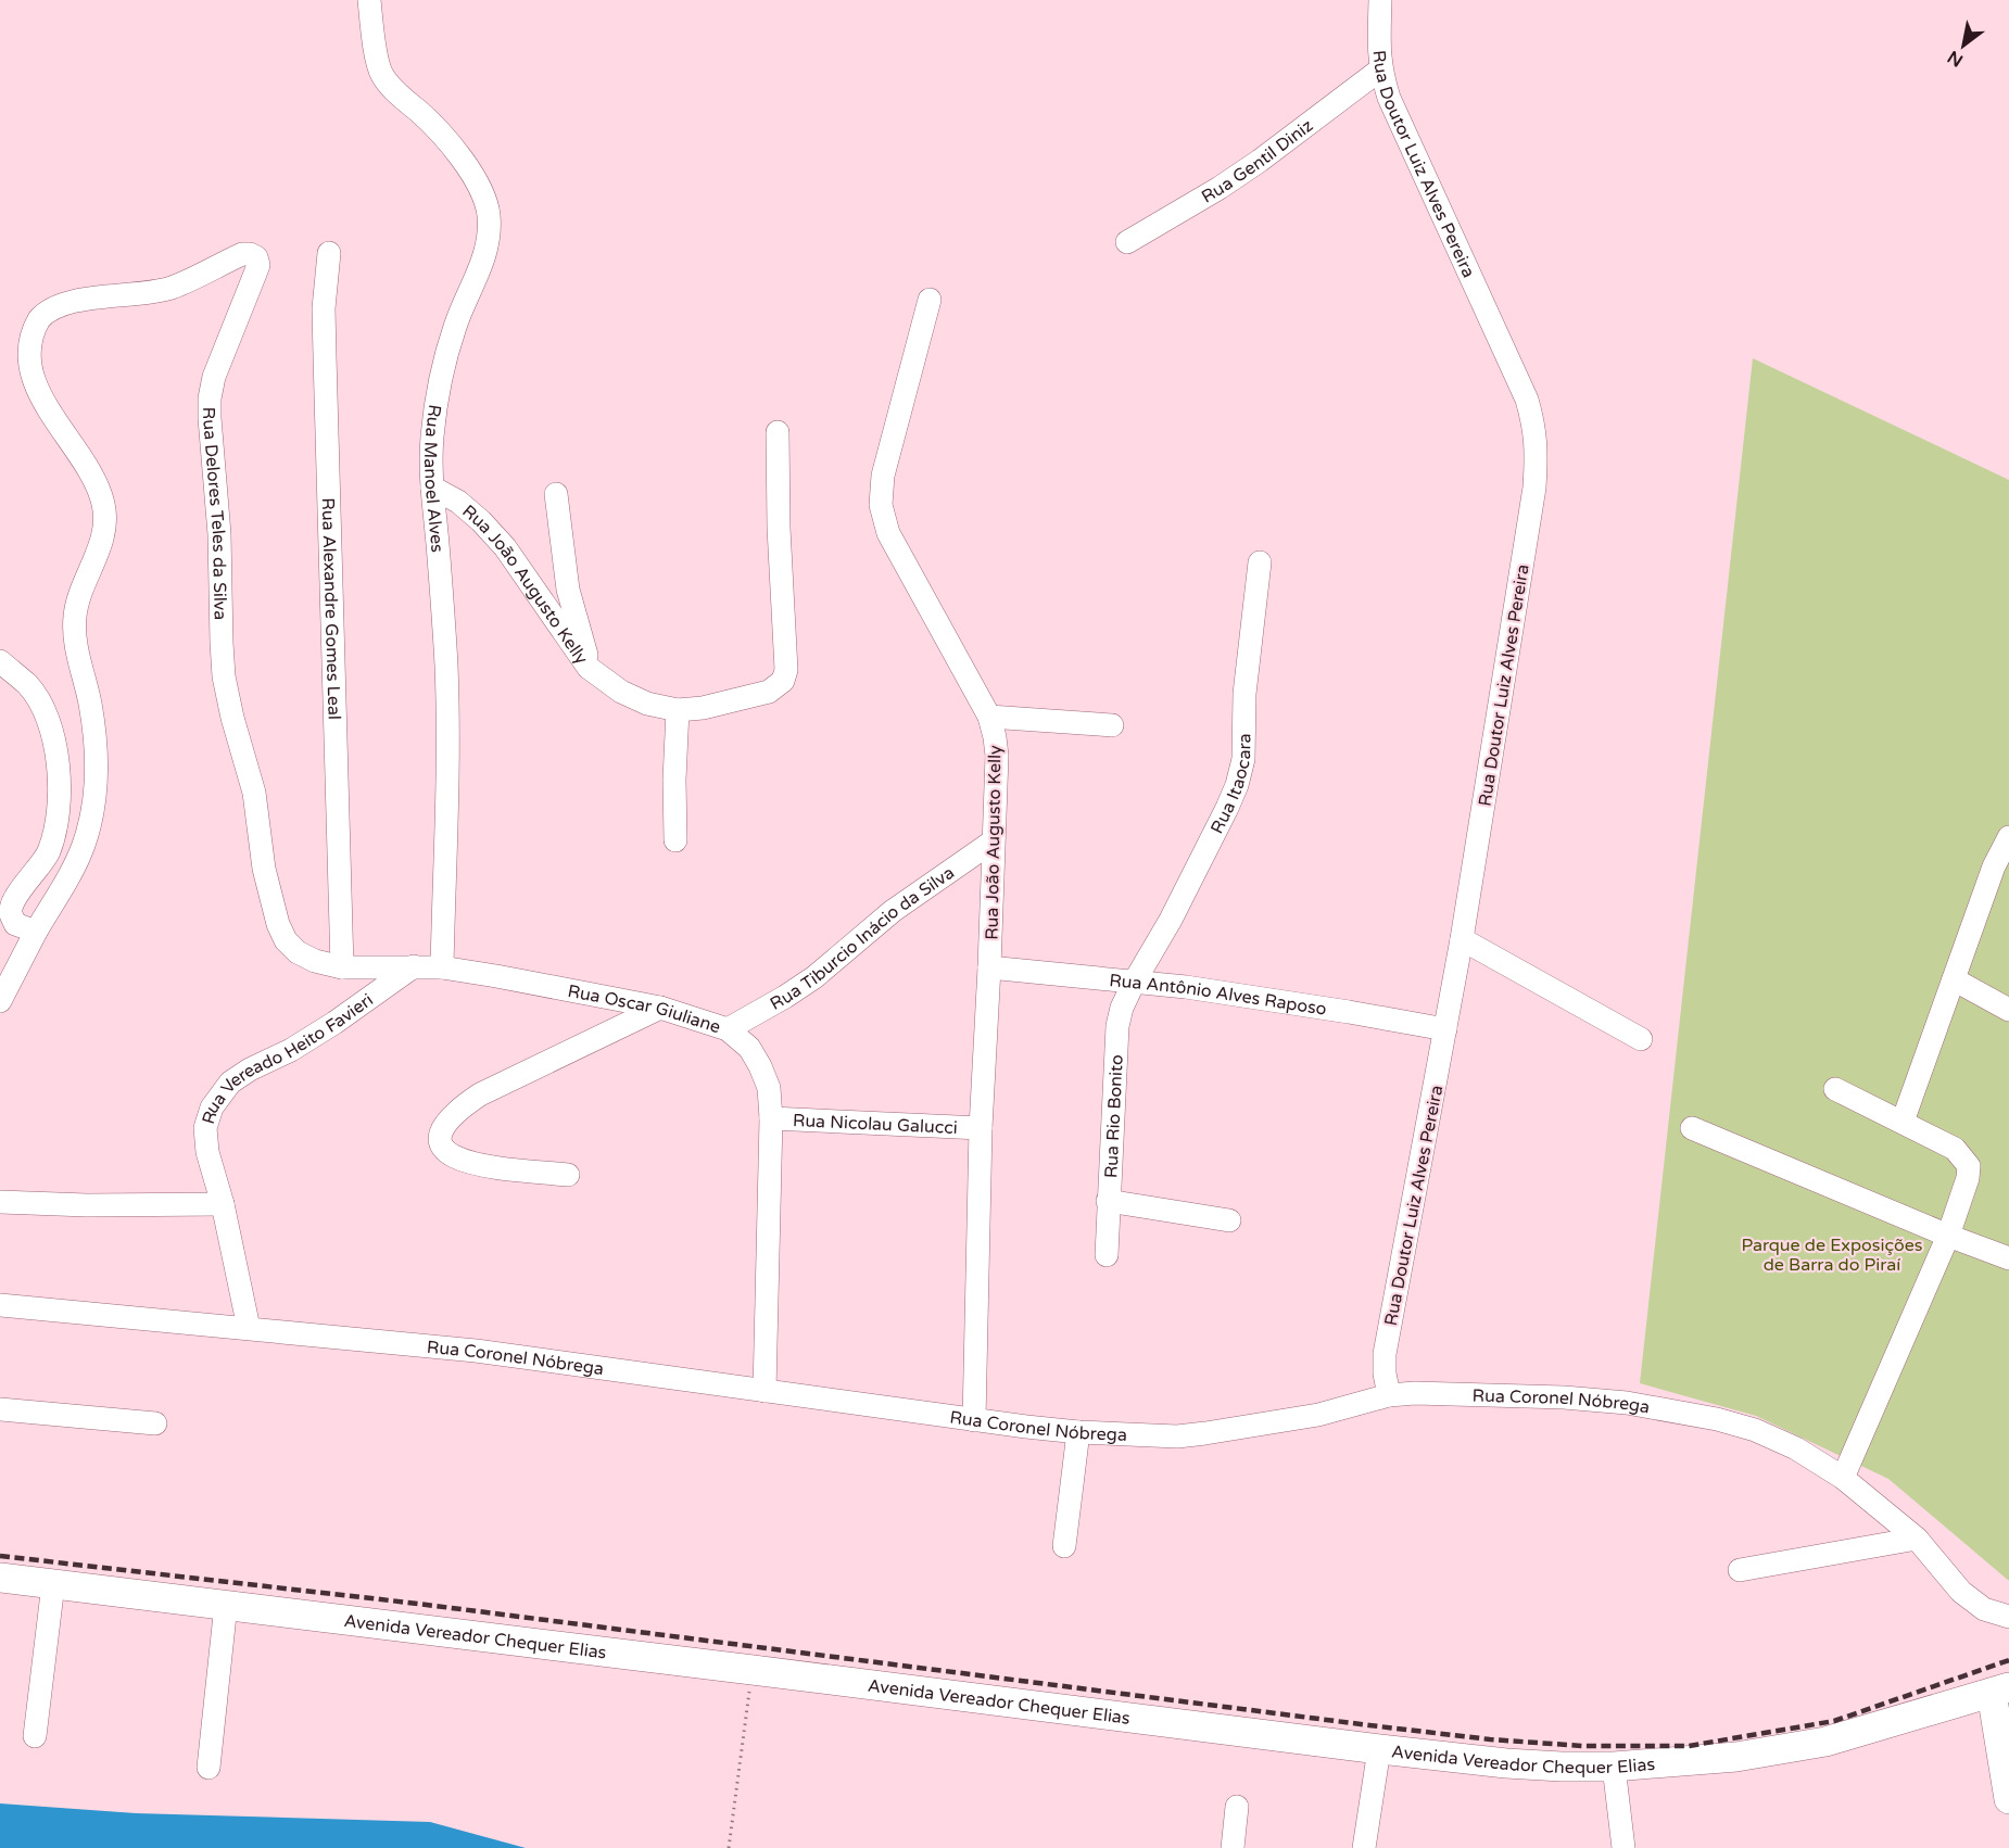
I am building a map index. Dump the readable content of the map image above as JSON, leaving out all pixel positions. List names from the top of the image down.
{
  "streets": {
    "main road": ["Avenida Vereador Chequer Elias"],
    "street": [
      "Rua Gentil Diniz",
      "Rua Doutor Luiz Alves Pereira",
      "Rua Manoel Alves",
      "Rua Delores Teles da Silva",
      "Rua João Augusto Kelly",
      "Rua Alexandre Gomes Leal",
      "Rua Itaocara",
      "Rua Tiburcio Inácio da Silva",
      "Rua Antônio Alves Raposo",
      "Rua Oscar Giuliane",
      "Rua Vereado Heito Favieri",
      "Rua Rio Bonito",
      "Rua Nicolau Galucci",
      "Rua Coronel Nóbrega"
    ]
  },
  "crossings": [
    ["Rua Gentil Diniz", "Rua Doutor Luiz Alves Pereira"],
    ["Rua Doutor Luiz Alves Pereira", "Rua Antônio Alves Raposo"],
    ["Rua Doutor Luiz Alves Pereira", "Rua Coronel Nóbrega"],
    ["Rua Manoel Alves", "Rua João Augusto Kelly"],
    ["Rua Manoel Alves", "Rua Oscar Giuliane"],
    ["Rua Delores Teles da Silva", "Rua Alexandre Gomes Leal"],
    ["Rua Delores Teles da Silva", "Rua Oscar Giuliane"],
    ["Rua João Augusto Kelly", "Rua Tiburcio Inácio da Silva"],
    ["Rua João Augusto Kelly", "Rua Antônio Alves Raposo"],
    ["Rua João Augusto Kelly", "Rua Nicolau Galucci"],
    ["Rua João Augusto Kelly", "Rua Coronel Nóbrega"],
    ["Rua Alexandre Gomes Leal", "Rua Oscar Giuliane"],
    ["Rua Itaocara", "Rua Antônio Alves Raposo"],
    ["Rua Itaocara", "Rua Rio Bonito"],
    ["Rua Tiburcio Inácio da Silva", "Rua Oscar Giuliane"],
    ["Rua Antônio Alves Raposo", "Rua Rio Bonito"],
    ["Rua Oscar Giuliane", "Rua Vereado Heito Favieri"],
    ["Rua Oscar Giuliane", "Rua Nicolau Galucci"],
    ["Rua Oscar Giuliane", "Rua Coronel Nóbrega"],
    ["Rua Vereado Heito Favieri", "Rua Coronel Nóbrega"]
  ],
  "parks": ["Parque de Exposições de Barra do Piraí"],
  "north": "bottom left"
}
